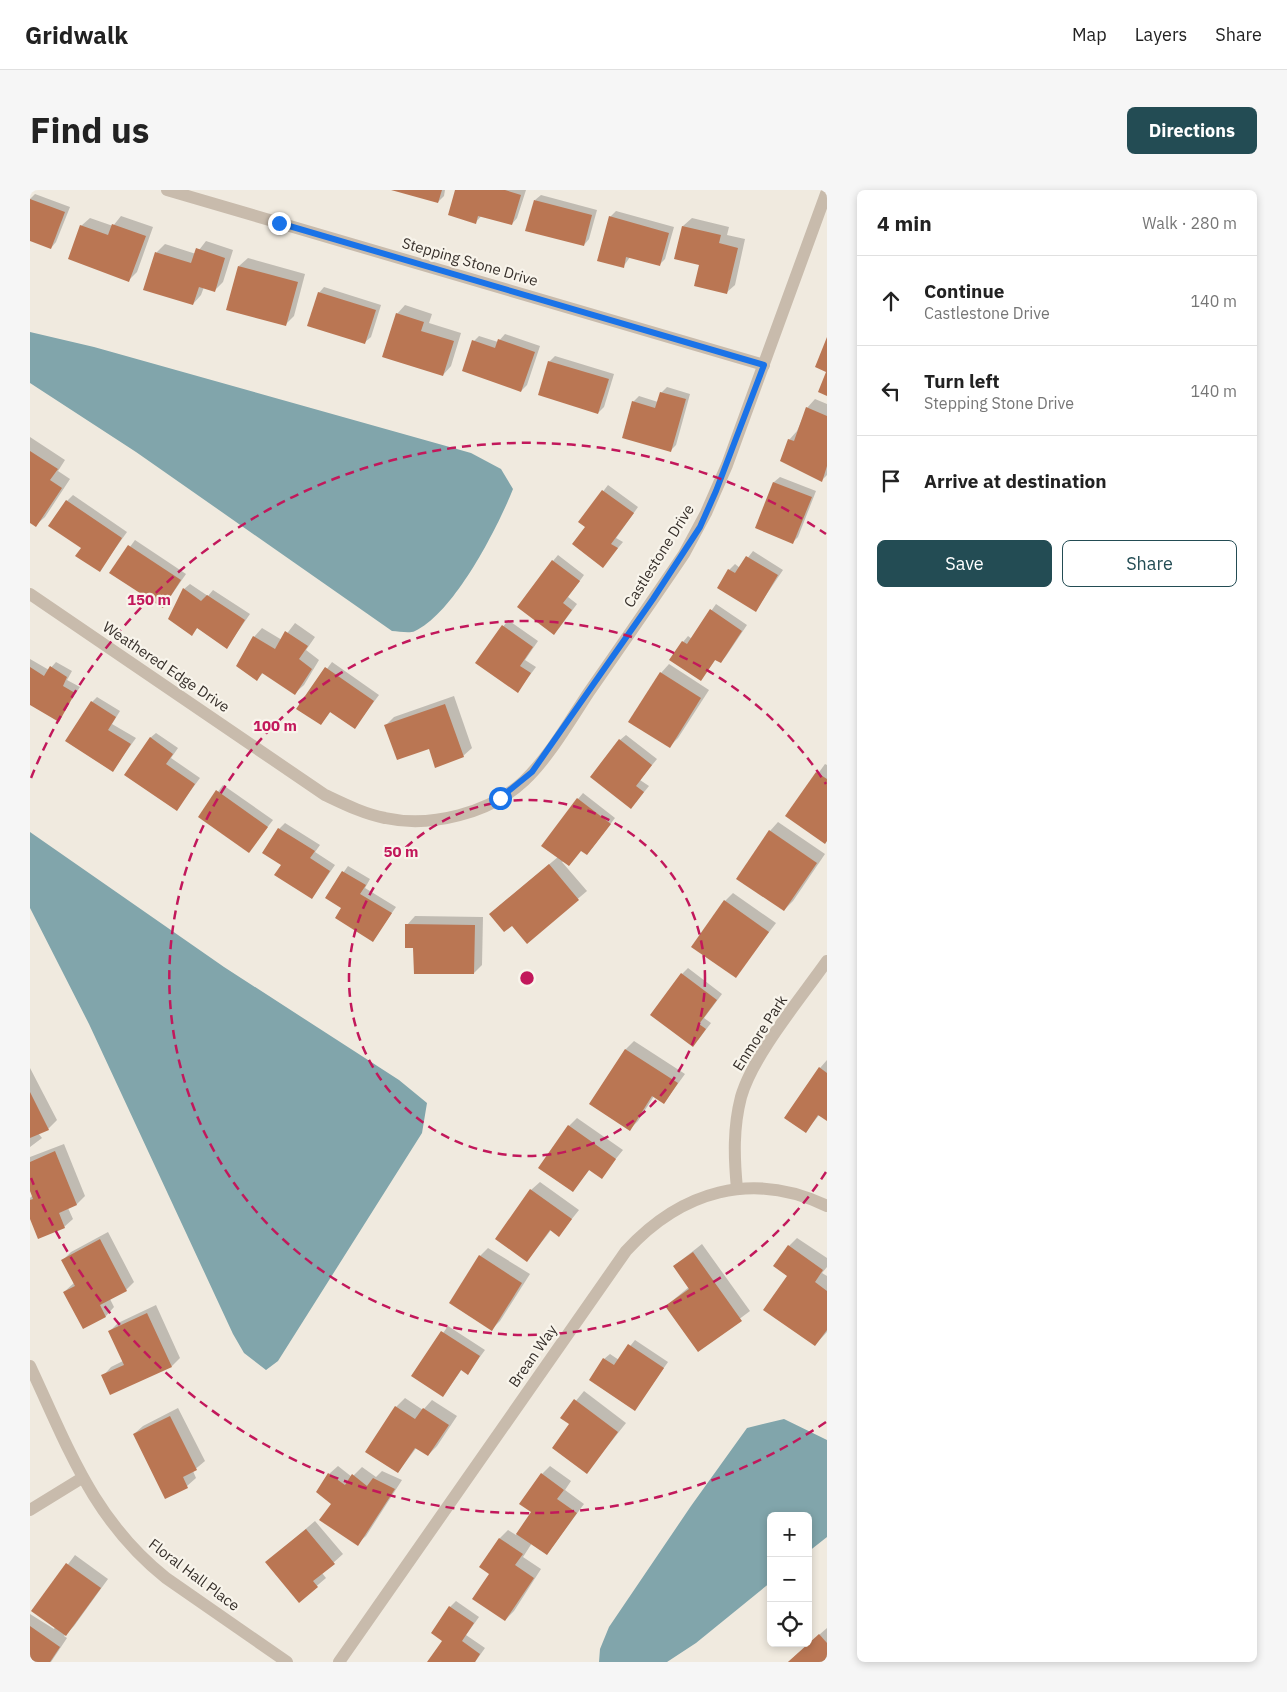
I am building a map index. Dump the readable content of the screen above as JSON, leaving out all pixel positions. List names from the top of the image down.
{
  "streets": {
    "street": [
      "Stepping Stone Drive",
      "Castlestone Drive",
      "Weathered Edge Drive",
      "Enmore Park",
      "Brean Way",
      "Floral Hall Place"
    ]
  },
  "crossings": [
    ["Stepping Stone Drive", "Castlestone Drive"],
    ["Castlestone Drive", "Weathered Edge Drive"],
    ["Enmore Park", "Brean Way"]
  ],
  "page": {
    "header": "Gridwalk",
    "nav": ["Map", "Layers", "Share"],
    "title": "Find us",
    "buttons": [
      "Directions",
      ["Save", "Share"]
    ],
    "heading": ["4 min", "Walk · 280 m"],
    "list": [
      ["Continue", "Castlestone Drive", "140 m"],
      ["Turn left", "Stepping Stone Drive", "140 m"],
      "Arrive at destination"
    ],
    "map_buttons": ["+", "−"]
  },
  "rings": ["150 m", "100 m", "50 m"]
}
